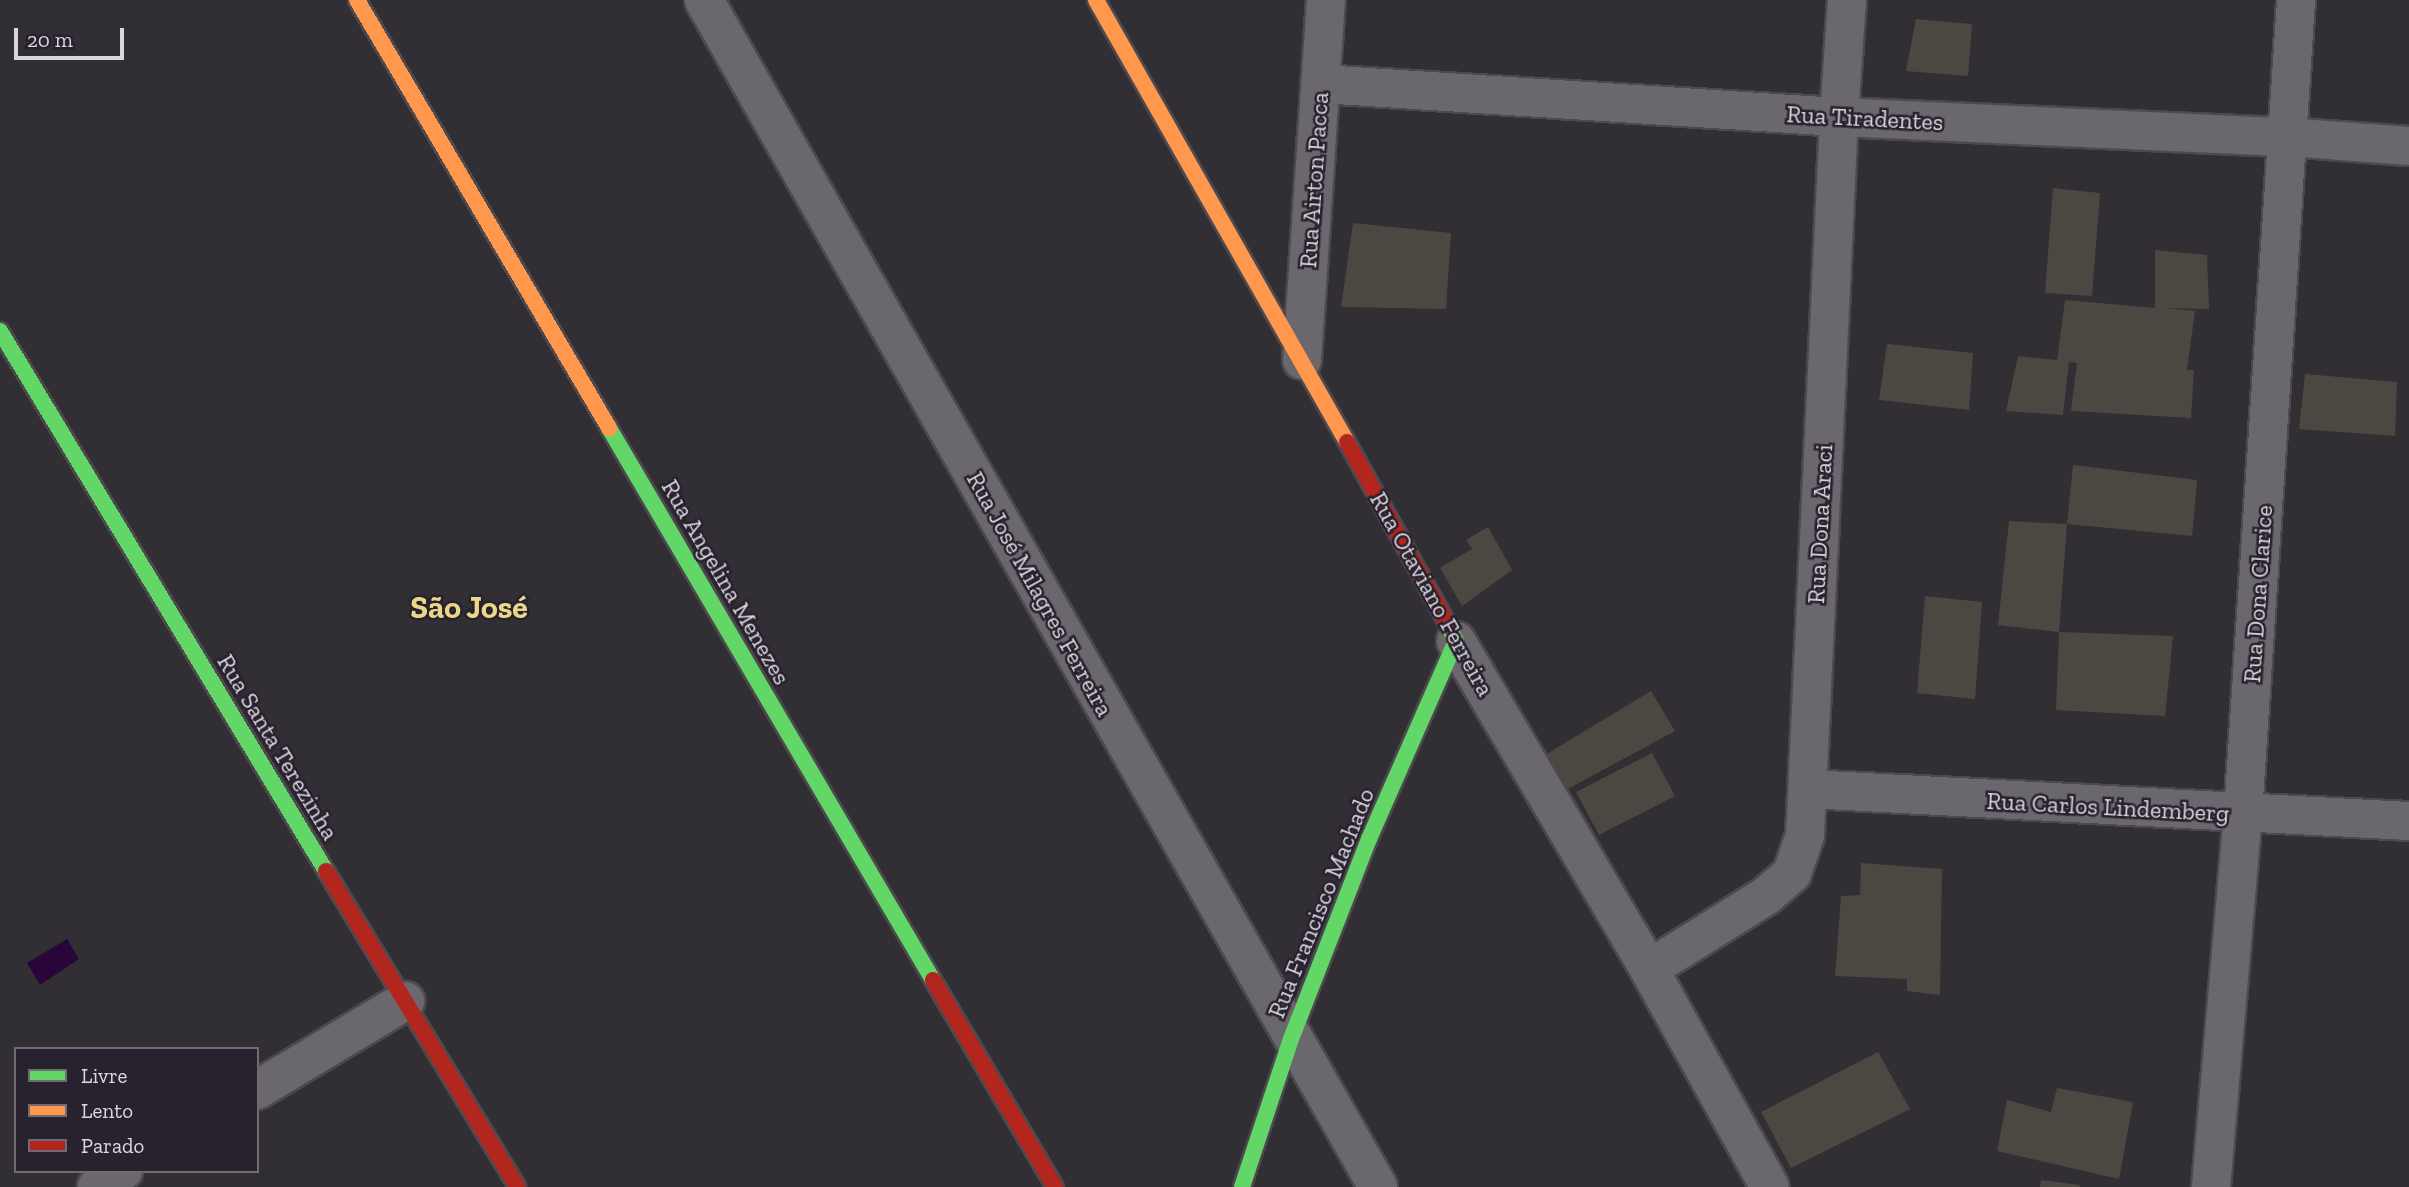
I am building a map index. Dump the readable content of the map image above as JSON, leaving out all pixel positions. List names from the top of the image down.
{
  "streets": {
    "street": [
      "Rua Tiradentes",
      "Rua Airton Pacca",
      "Rua Dona Araci",
      "Rua Angelina Menezes",
      "Rua José Milagres Ferreira",
      "Rua Otaviano Ferreira",
      "Rua Dona Clarice",
      "Rua Santa Terezinha",
      "Rua Carlos Lindemberg",
      "Rua Francisco Machado"
    ]
  },
  "crossings": [
    ["Rua Tiradentes", "Rua Airton Pacca"],
    ["Rua Tiradentes", "Rua Dona Araci"],
    ["Rua Tiradentes", "Rua Dona Clarice"],
    ["Rua Airton Pacca", "Rua Otaviano Ferreira"],
    ["Rua Dona Araci", "Rua Otaviano Ferreira"],
    ["Rua Dona Araci", "Rua Carlos Lindemberg"],
    ["Rua José Milagres Ferreira", "Rua Francisco Machado"],
    ["Rua Otaviano Ferreira", "Rua Francisco Machado"],
    ["Rua Dona Clarice", "Rua Carlos Lindemberg"]
  ],
  "districts": ["São José"],
  "legend": ["Livre", "Lento", "Parado"],
  "scale_bar": "20 m"
}
